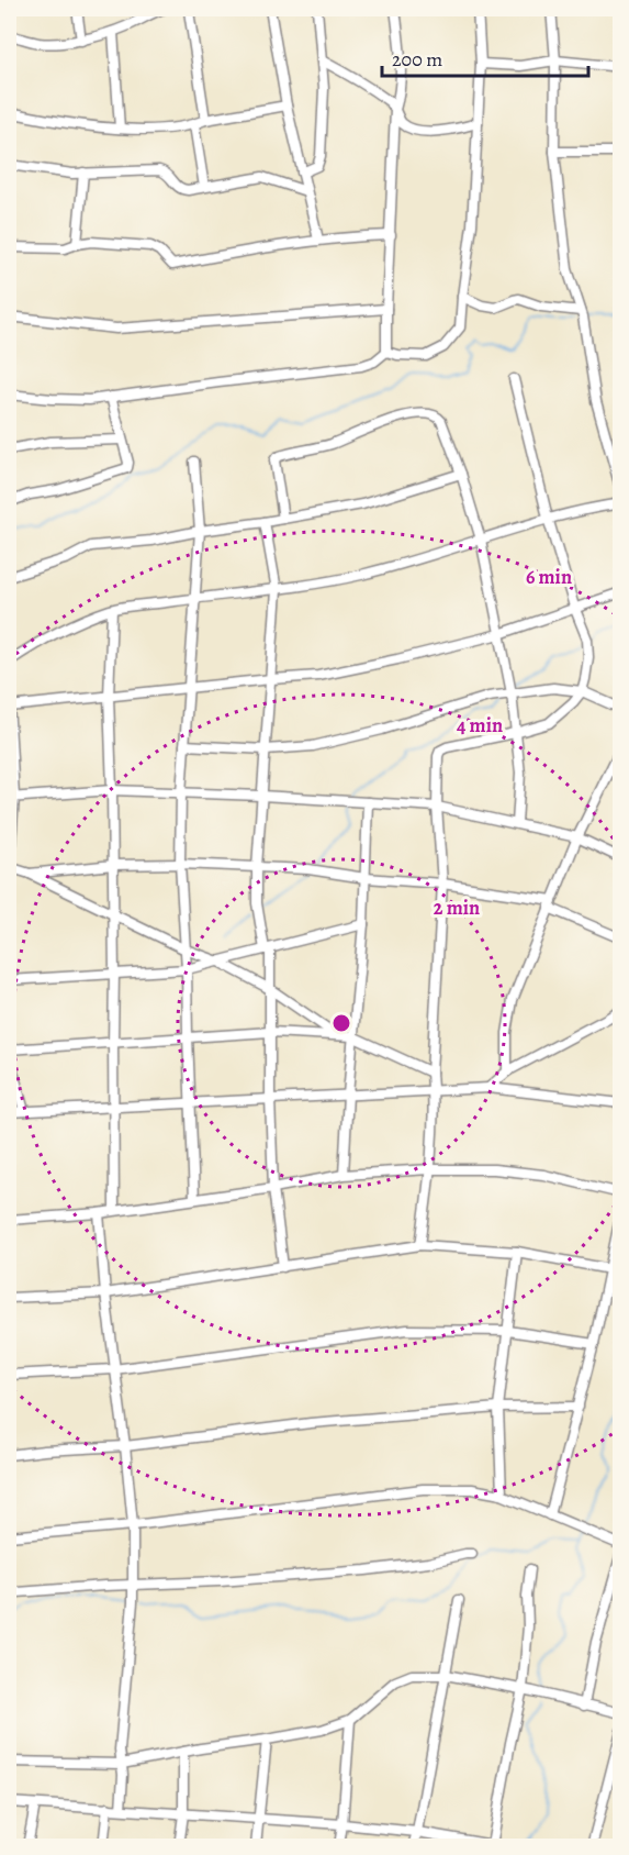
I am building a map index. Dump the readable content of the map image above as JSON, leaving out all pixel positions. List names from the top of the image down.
{
  "scale_bar": "200 m",
  "rings": ["6 min", "4 min", "2 min"]
}
